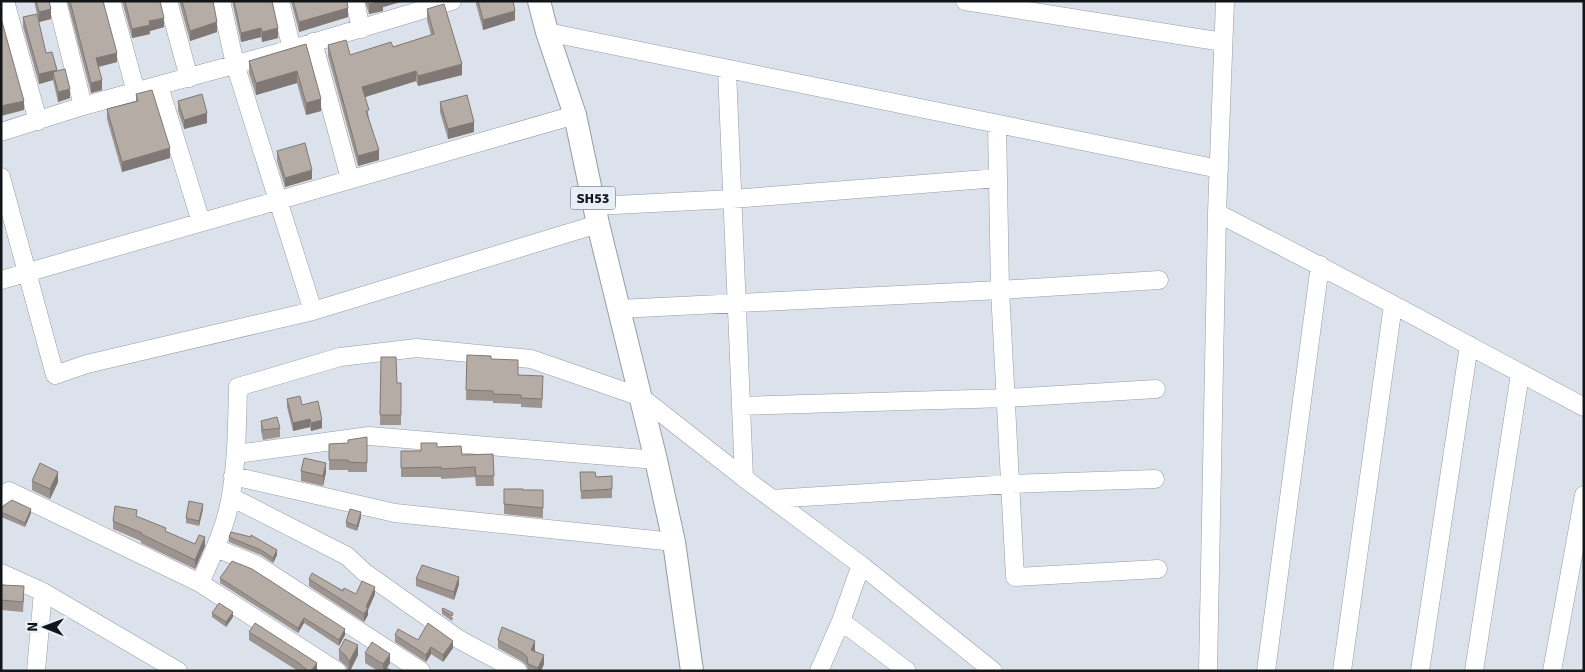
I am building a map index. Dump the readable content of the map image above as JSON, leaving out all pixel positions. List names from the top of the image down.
{
  "streets": {
    "main road": ["SH53"]
  },
  "north": "left"
}
